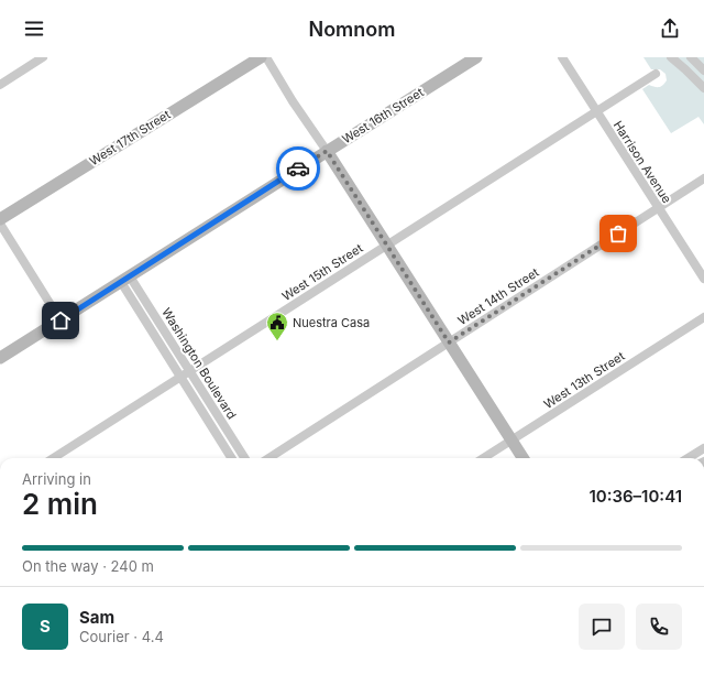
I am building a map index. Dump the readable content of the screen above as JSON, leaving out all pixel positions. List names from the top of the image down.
{
  "streets": {
    "street": [
      "West 16th Street",
      "West 17th Street",
      "Harrison Avenue",
      "West 15th Street",
      "West 14th Street",
      "Washington Boulevard",
      "West 13th Street"
    ]
  },
  "crossings": [
    ["West 16th Street", "Washington Boulevard"],
    ["Harrison Avenue", "West 15th Street"],
    ["Harrison Avenue", "West 14th Street"],
    ["West 15th Street", "Washington Boulevard"]
  ],
  "places": {
    "public building": ["Nuestra Casa"]
  },
  "page": {
    "header": "Nomnom",
    "heading": ["2 min", "Arriving in", "10:36–10:41"],
    "panel": ["Sam", "Courier · 4.4"],
    "bar": "On the way · 240 m",
    "round": "S"
  }
}
